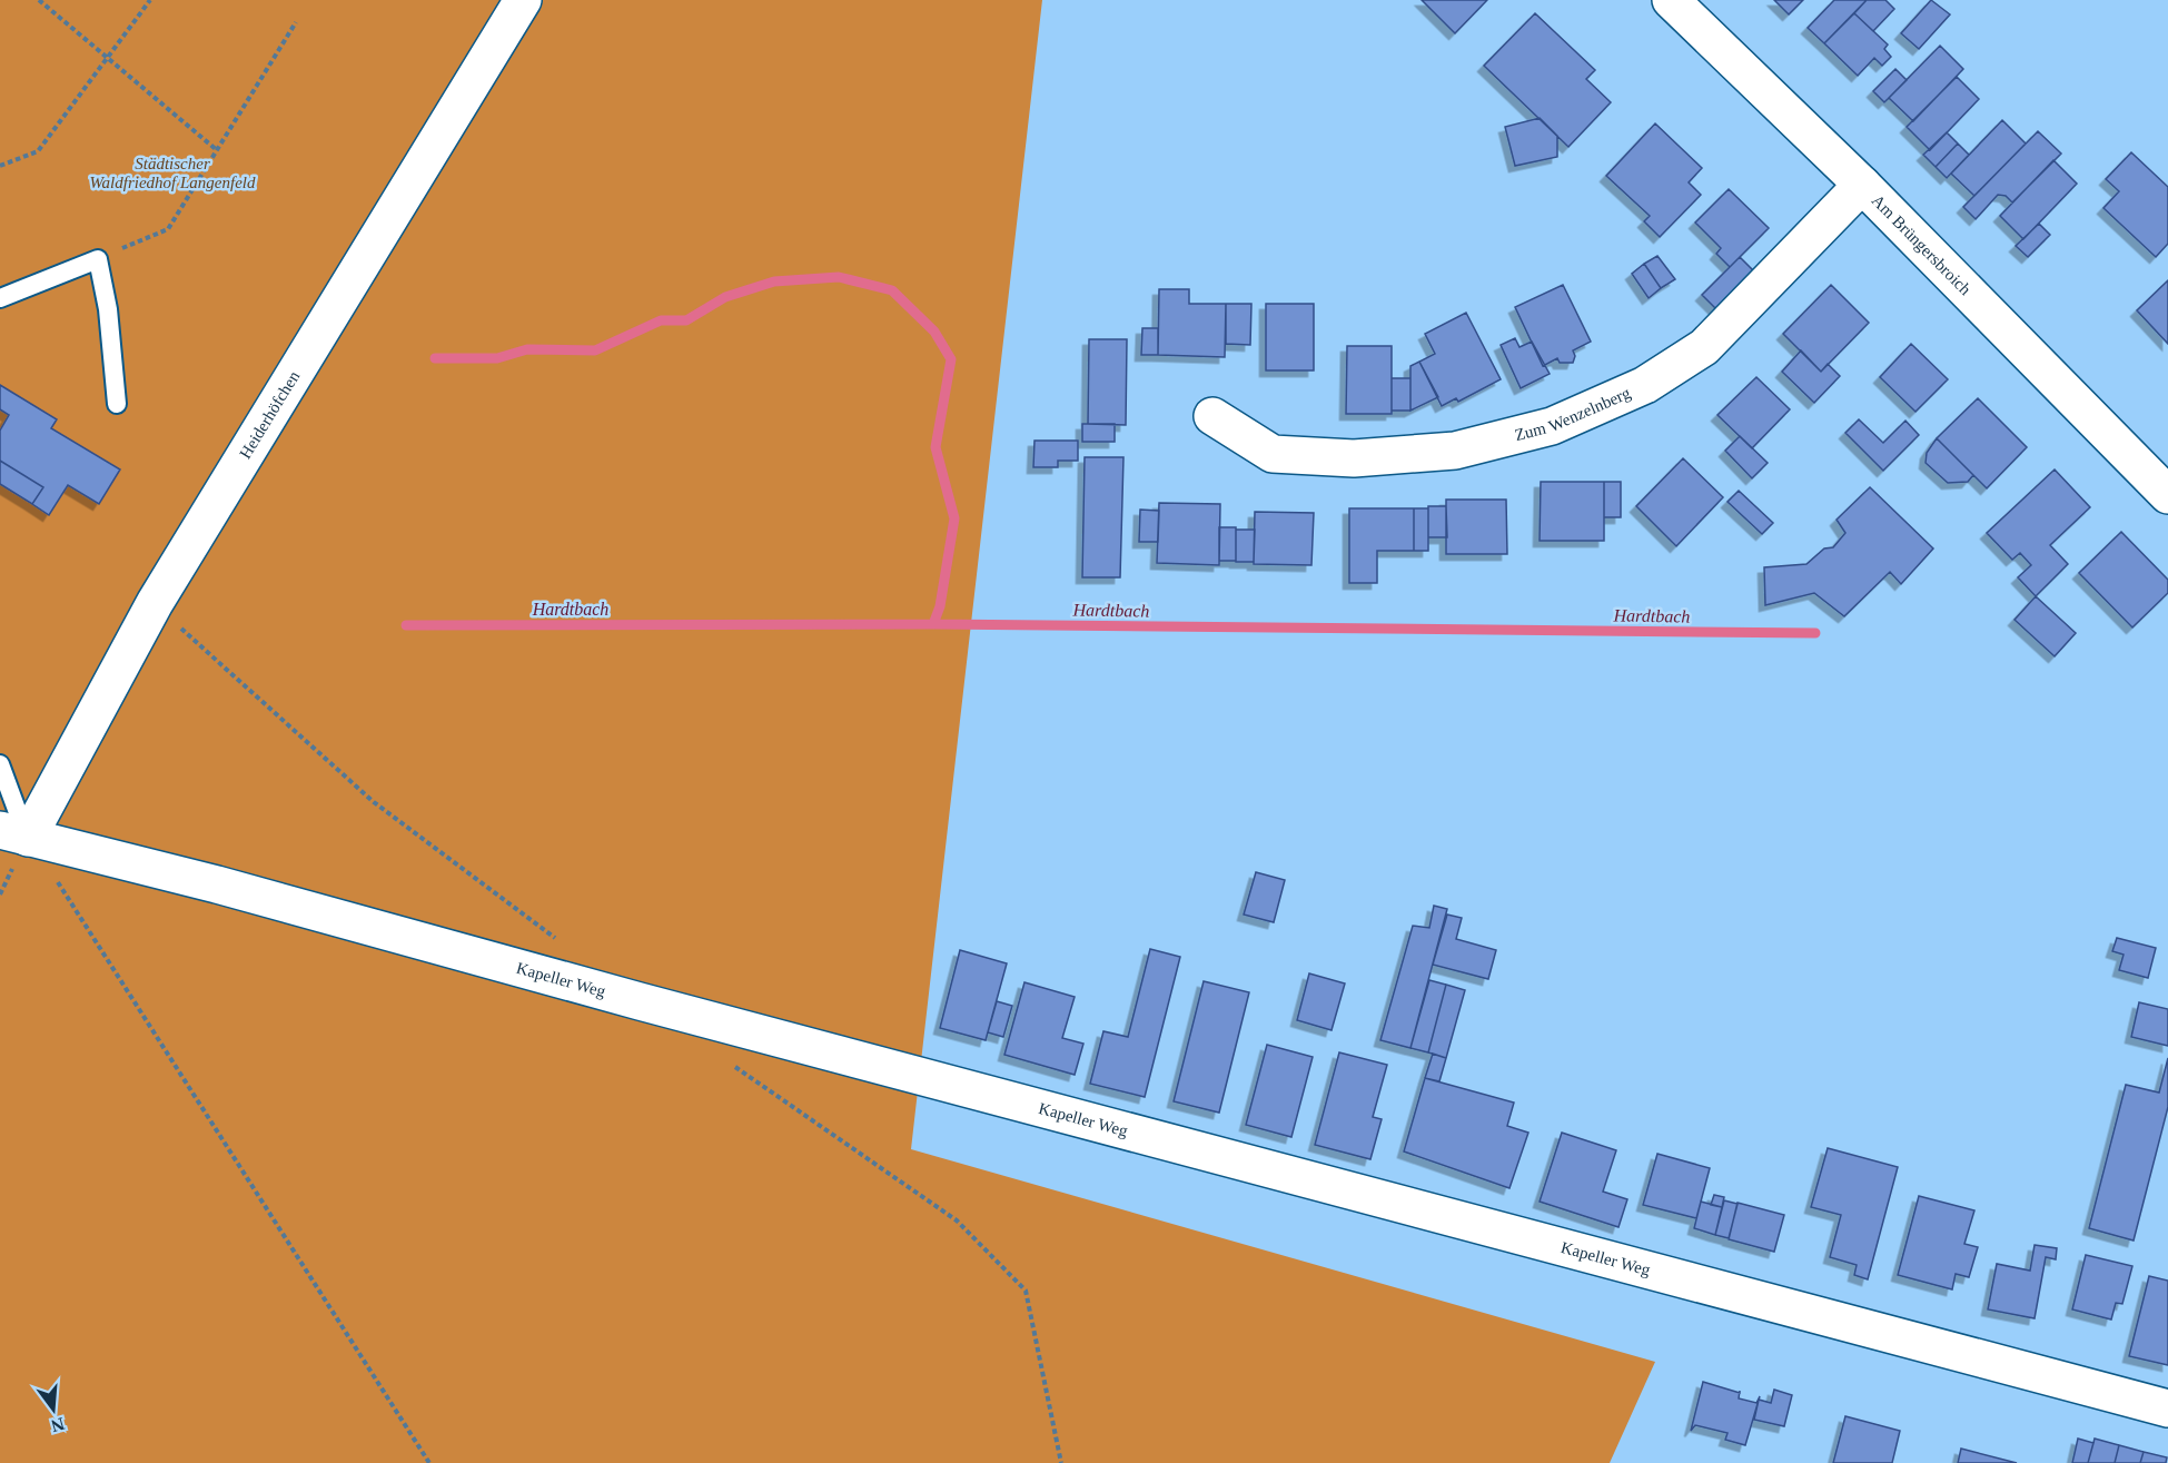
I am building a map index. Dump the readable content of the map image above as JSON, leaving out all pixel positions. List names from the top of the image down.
{
  "streets": {
    "street": [
      "Am Brüngersbroich",
      "Zum Wenzelnberg",
      "Heiderhöfchen",
      "Kapeller Weg"
    ]
  },
  "crossings": [
    ["Am Brüngersbroich", "Zum Wenzelnberg"],
    ["Heiderhöfchen", "Kapeller Weg"]
  ],
  "water": ["Hardtbach"],
  "parks": ["Städtischer Waldfriedhof Langenfeld"],
  "north": "bottom"
}
